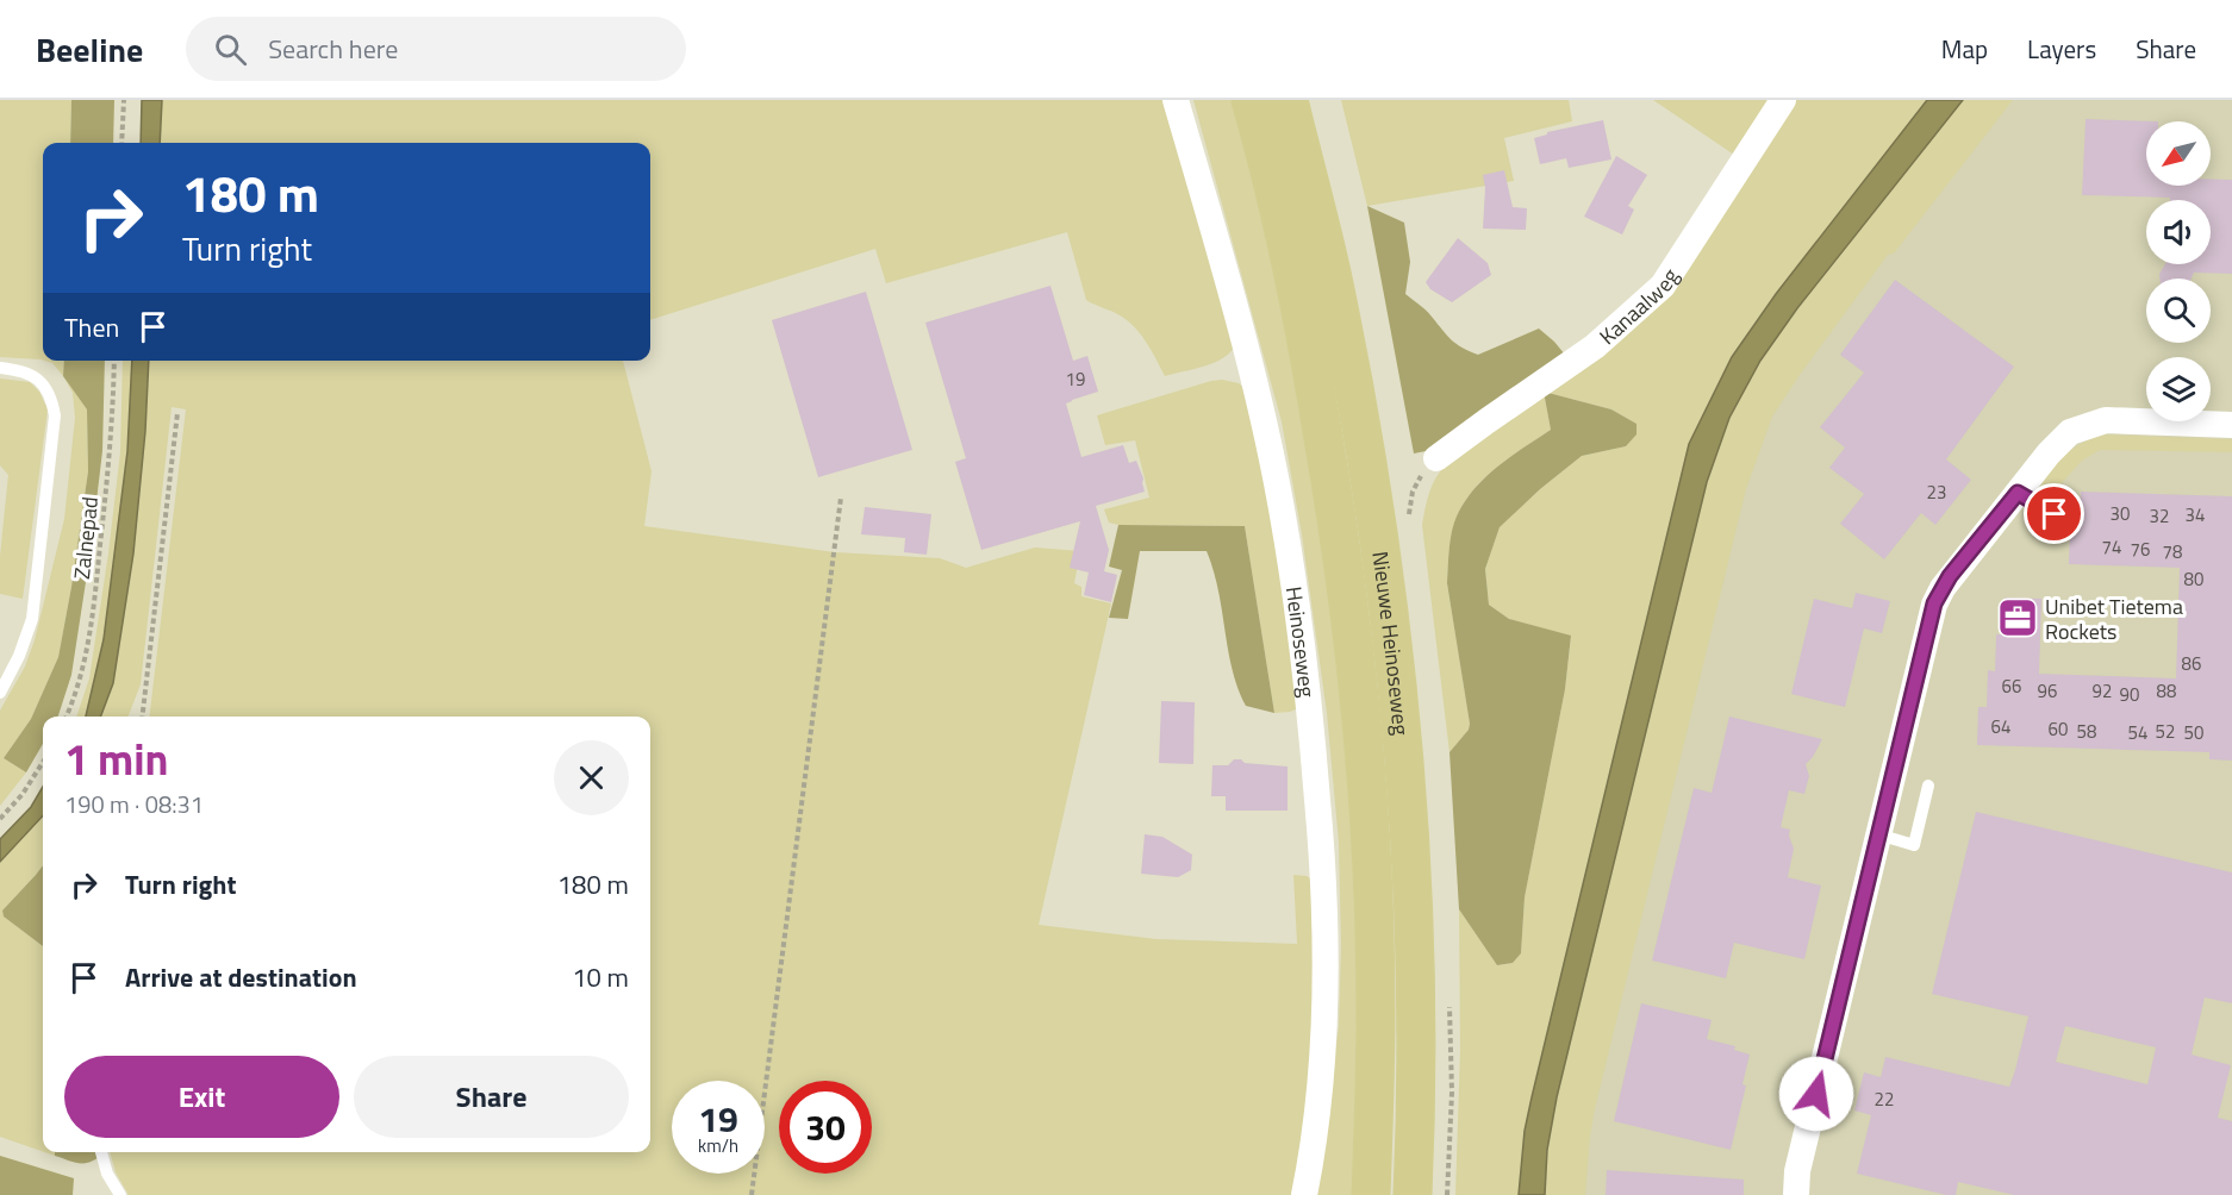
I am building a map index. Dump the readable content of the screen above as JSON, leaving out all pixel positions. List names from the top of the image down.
{
  "streets": {
    "highway": ["Nieuwe Heinoseweg"],
    "street": ["Kanaalweg", "Heinoseweg"],
    "path": ["Zalnepad"]
  },
  "places": {
    "office": ["Unibet Tietema Rockets"]
  },
  "house_numbers": [
    "19",
    "23",
    "30",
    "34",
    "32",
    "74",
    "76",
    "78",
    "80",
    "86",
    "66",
    "96",
    "92",
    "88",
    "90",
    "64",
    "60",
    "58",
    "52",
    "54",
    "50",
    "22"
  ],
  "north": "bottom left",
  "page": {
    "header": "Beeline",
    "search": "Search here",
    "nav": ["Map", "Layers", "Share"],
    "turn": ["180 m", "Turn right"],
    "then": "Then",
    "heading": ["1 min", "190 m · 08:31"],
    "list": [
      {
        "name": "Turn right",
        "value": "180 m"
      },
      {
        "name": "Arrive at destination",
        "value": "10 m"
      }
    ],
    "buttons": ["Exit", "Share"],
    "speed": "19 km/h",
    "limit": "30"
  }
}
